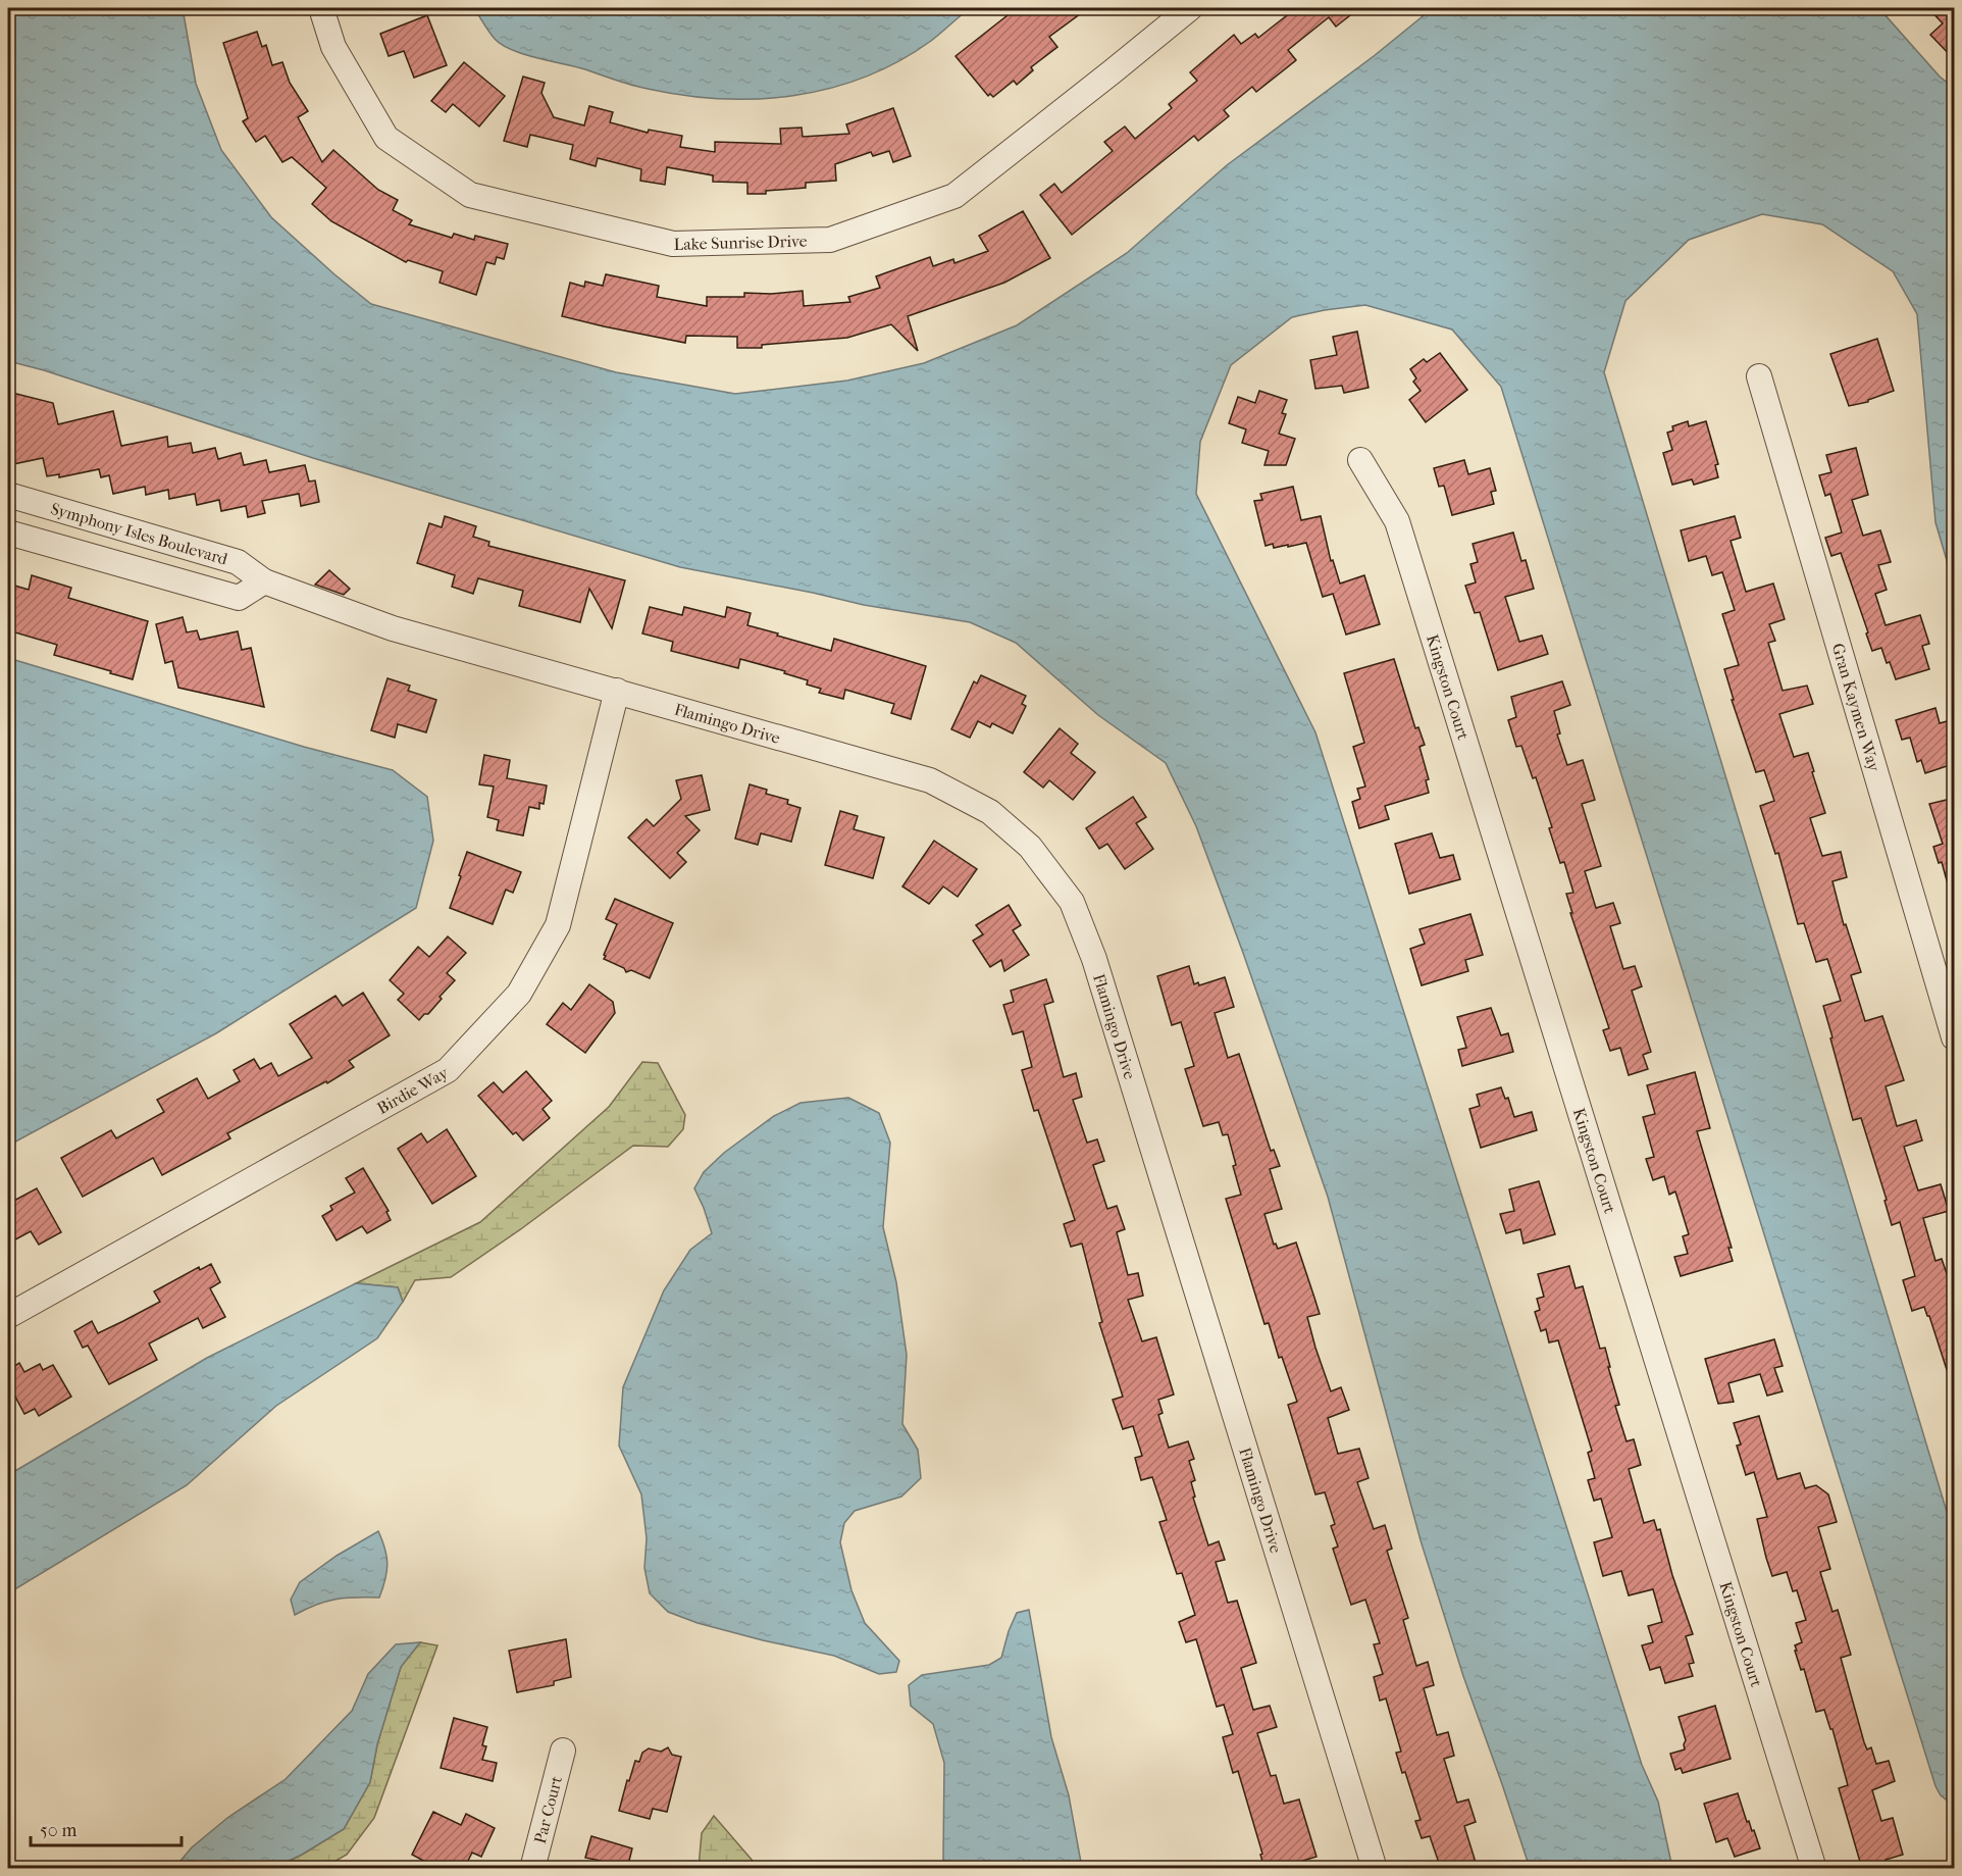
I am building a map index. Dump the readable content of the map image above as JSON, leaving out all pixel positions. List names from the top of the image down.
{
  "streets": {
    "street": [
      "Lake Sunrise Drive",
      "Symphony Isles Boulevard",
      "Kingston Court",
      "Gran Kaymen Way",
      "Flamingo Drive",
      "Birdie Way",
      "Par Court"
    ]
  },
  "crossings": [
    ["Symphony Isles Boulevard", "Flamingo Drive"],
    ["Flamingo Drive", "Birdie Way"]
  ],
  "scale_bar": "50 m"
}
